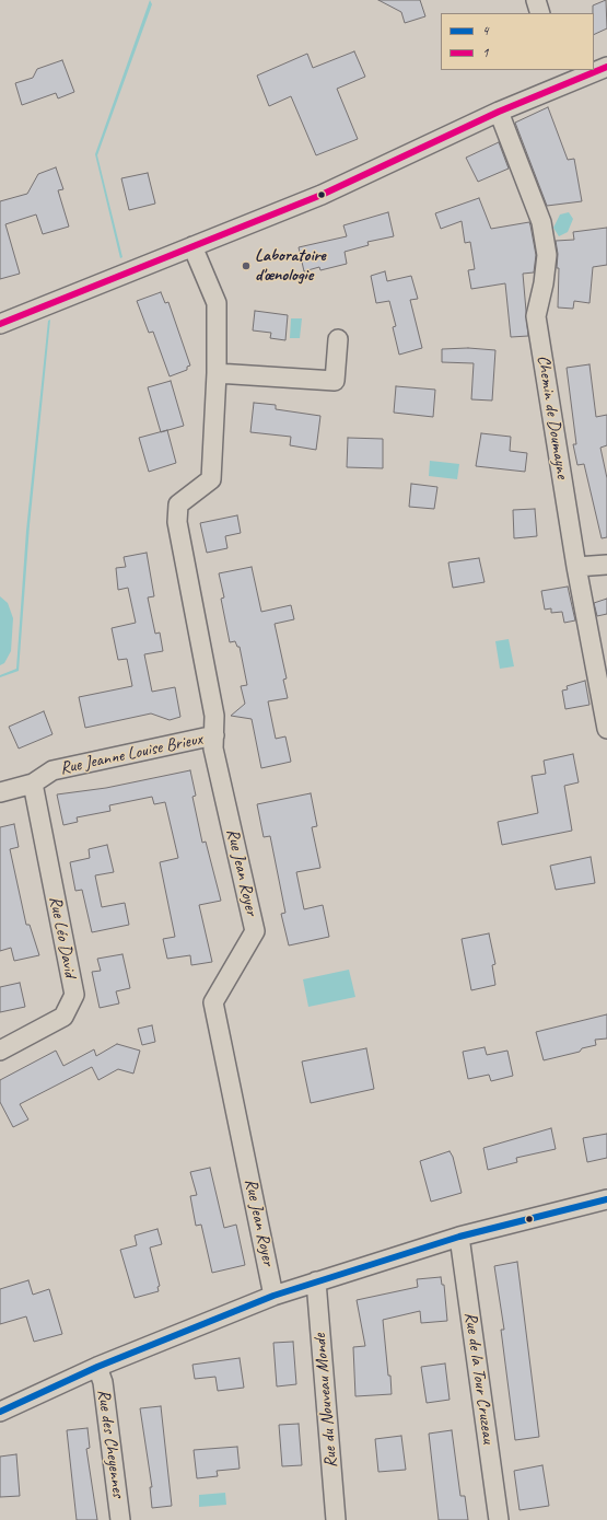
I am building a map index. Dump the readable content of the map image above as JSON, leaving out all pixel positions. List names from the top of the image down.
{
  "streets": {
    "street": [
      "Chemin de Doumayne",
      "Rue Jeanne Louise Brieux",
      "Rue Jean Royer",
      "Rue Léo David",
      "Rue de la Tour Cruzeau",
      "Rue du Nouveau Monde",
      "Rue des Cheyennes"
    ]
  },
  "crossings": [
    ["Rue Jeanne Louise Brieux", "Rue Jean Royer"],
    ["Rue Jeanne Louise Brieux", "Rue Léo David"]
  ],
  "places": ["Laboratoire d'œnologie"],
  "lines": ["transit line 1", "transit line 4"],
  "legend": ["4", "1"]
}
